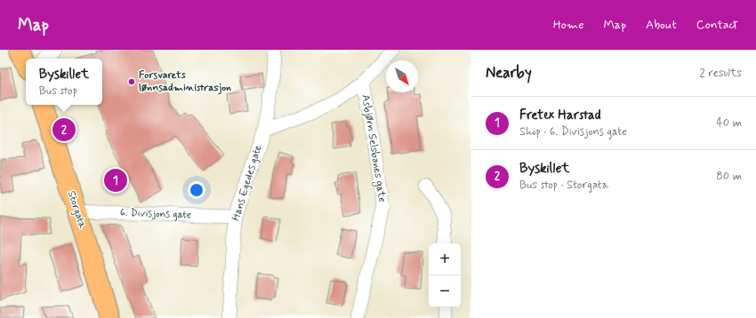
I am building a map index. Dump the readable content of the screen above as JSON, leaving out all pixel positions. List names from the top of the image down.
{
  "streets": {
    "highway": ["Storgata"],
    "street": ["Asbjørn Selsbanes gate", "Hans Egedes gate", "6. Divisjons gate"]
  },
  "crossings": [
    ["Hans Egedes gate", "6. Divisjons gate"],
    ["Storgata", "6. Divisjons gate"]
  ],
  "places": ["Forsvarets lønnsadministrasjon"],
  "north": "bottom right",
  "page": {
    "header": "Map",
    "nav": [
      "Home",
      "Map",
      "About",
      "Contact"
    ],
    "heading": ["Nearby", "2 results"],
    "popup": ["Byskillet", "Bus stop"],
    "list": [
      {
        "mark": "1",
        "name": "Fretex Harstad",
        "note": "Shop · 6. Divisjons gate",
        "value": "40 m"
      },
      {
        "mark": "2",
        "name": "Byskillet",
        "note": "Bus stop · Storgata",
        "value": "80 m"
      }
    ],
    "pins": ["2", "1"],
    "map_buttons": ["+", "−"]
  }
}
